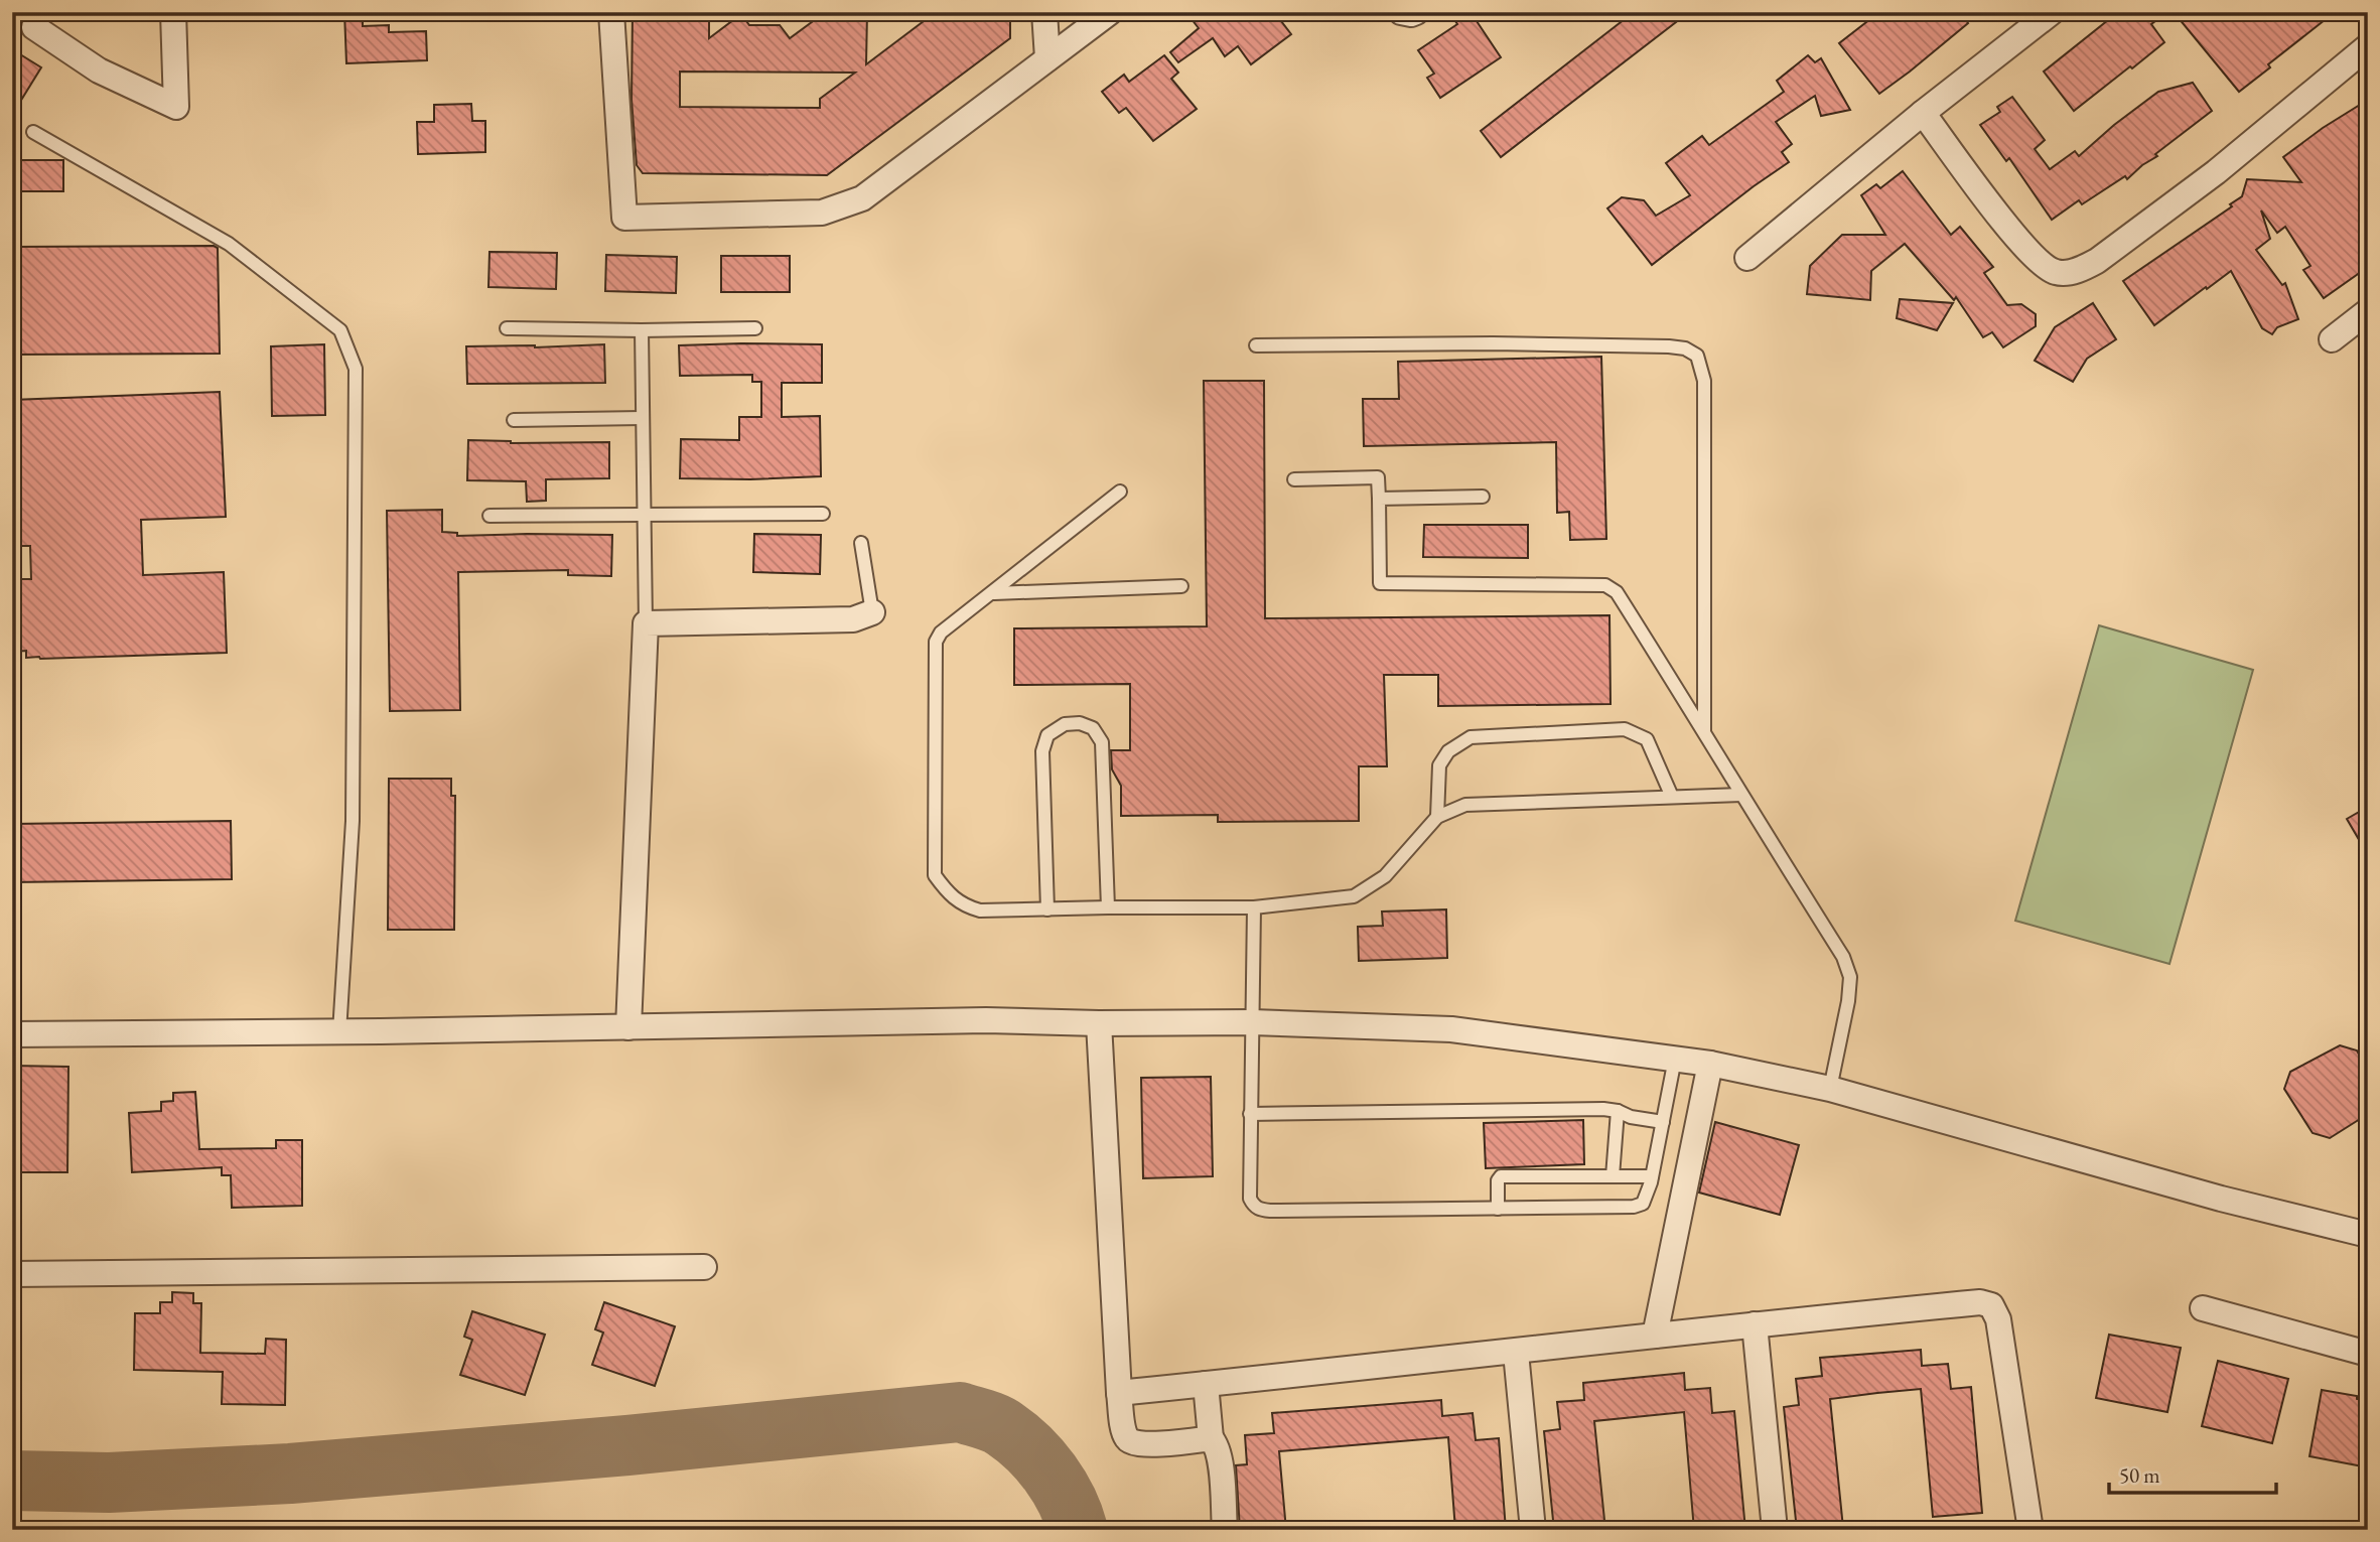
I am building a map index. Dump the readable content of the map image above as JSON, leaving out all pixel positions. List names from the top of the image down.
{
  "scale_bar": "50 m"
}
